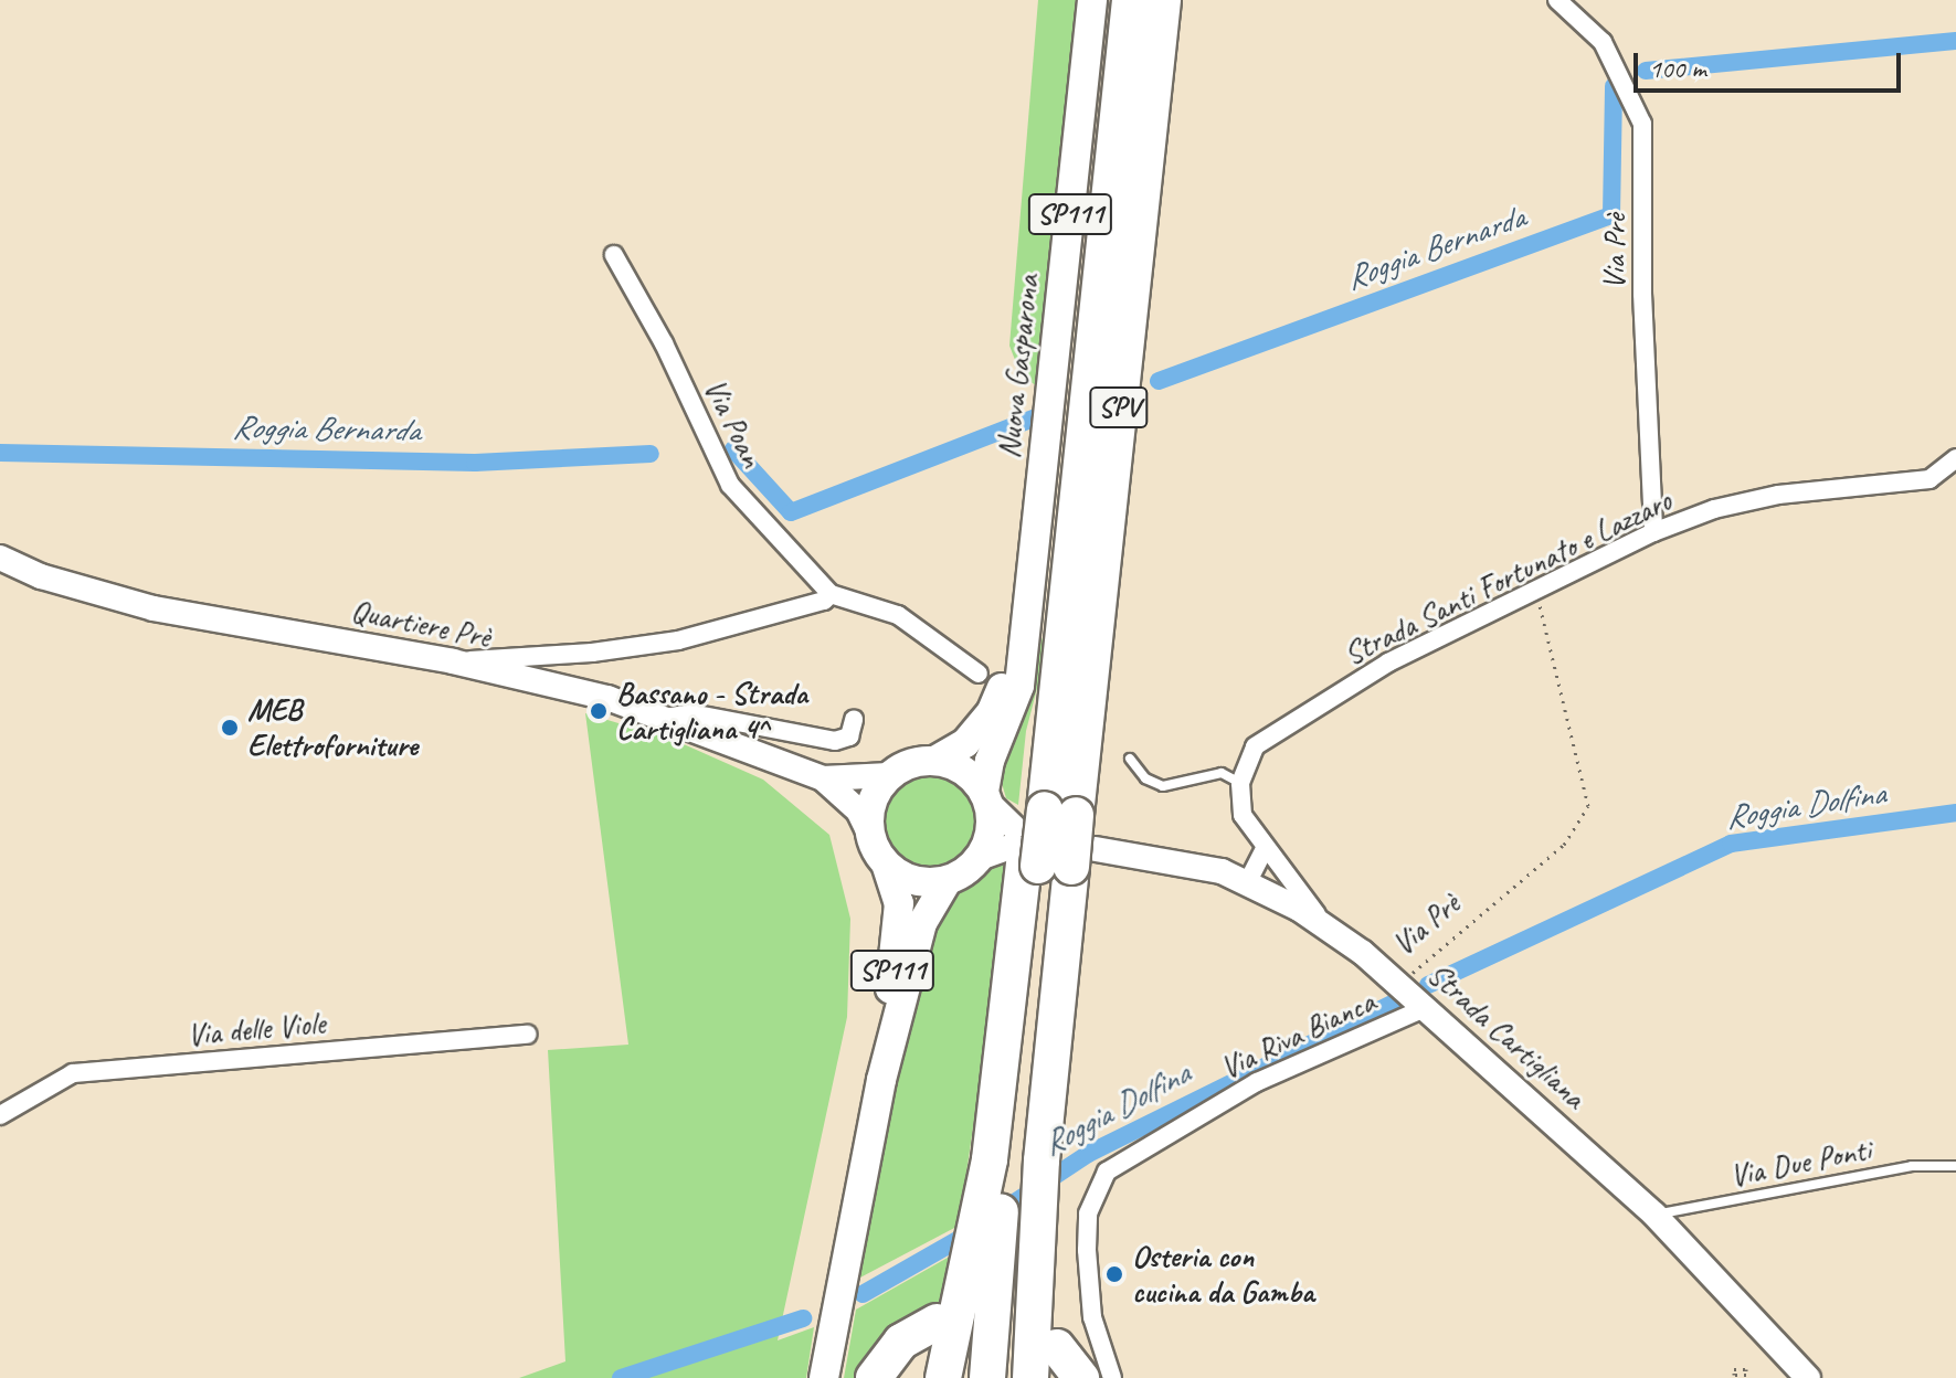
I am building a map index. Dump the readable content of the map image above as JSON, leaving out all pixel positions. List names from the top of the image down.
{
  "streets": {
    "highway": ["SPV"],
    "main road": ["SP111", "Nuova Gasparona"],
    "street": [
      "Via Prè",
      "Via Poan",
      "Strada Santi Fortunato e Lazzaro",
      "Quartiere Prè",
      "Via delle Viole",
      "Via Riva Bianca",
      "Strada Cartigliana"
    ],
    "lane": ["Via Due Ponti"]
  },
  "crossings": [
    ["SP111", "Nuova Gasparona"],
    ["SP111", "Quartiere Prè"],
    ["SP111", "Strada Cartigliana"],
    ["Via Prè", "Strada Santi Fortunato e Lazzaro"],
    ["Via Prè", "Strada Cartigliana"],
    ["Nuova Gasparona", "Quartiere Prè"],
    ["Nuova Gasparona", "Strada Cartigliana"],
    ["SPV", "Strada Cartigliana"],
    ["Quartiere Prè", "Strada Cartigliana"],
    ["Via Riva Bianca", "Strada Cartigliana"],
    ["Strada Cartigliana", "Via Due Ponti"]
  ],
  "water": ["Roggia Bernarda", "Roggia Dolfina"],
  "places": ["Bassano - Strada Cartigliana 4^", "MEB Elettroforniture", "Osteria con cucina da Gamba"],
  "scale_bar": "100 m"
}
